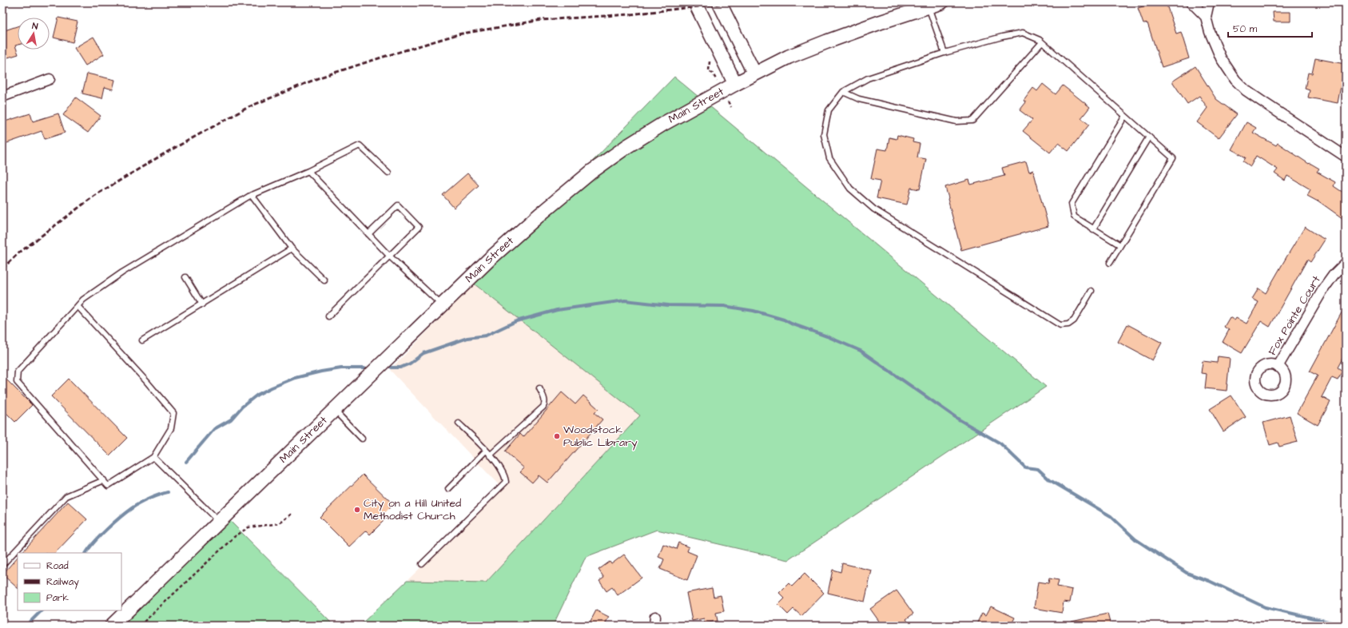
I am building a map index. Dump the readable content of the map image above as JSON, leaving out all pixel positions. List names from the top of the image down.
{
  "streets": {
    "main road": ["Main Street"],
    "street": ["Fox Pointe Court"]
  },
  "places": ["Woodstock Public Library", "City on a Hill United Methodist Church"],
  "legend": ["Road", "Railway", "Park"],
  "scale_bar": "50 m",
  "north": "top"
}
